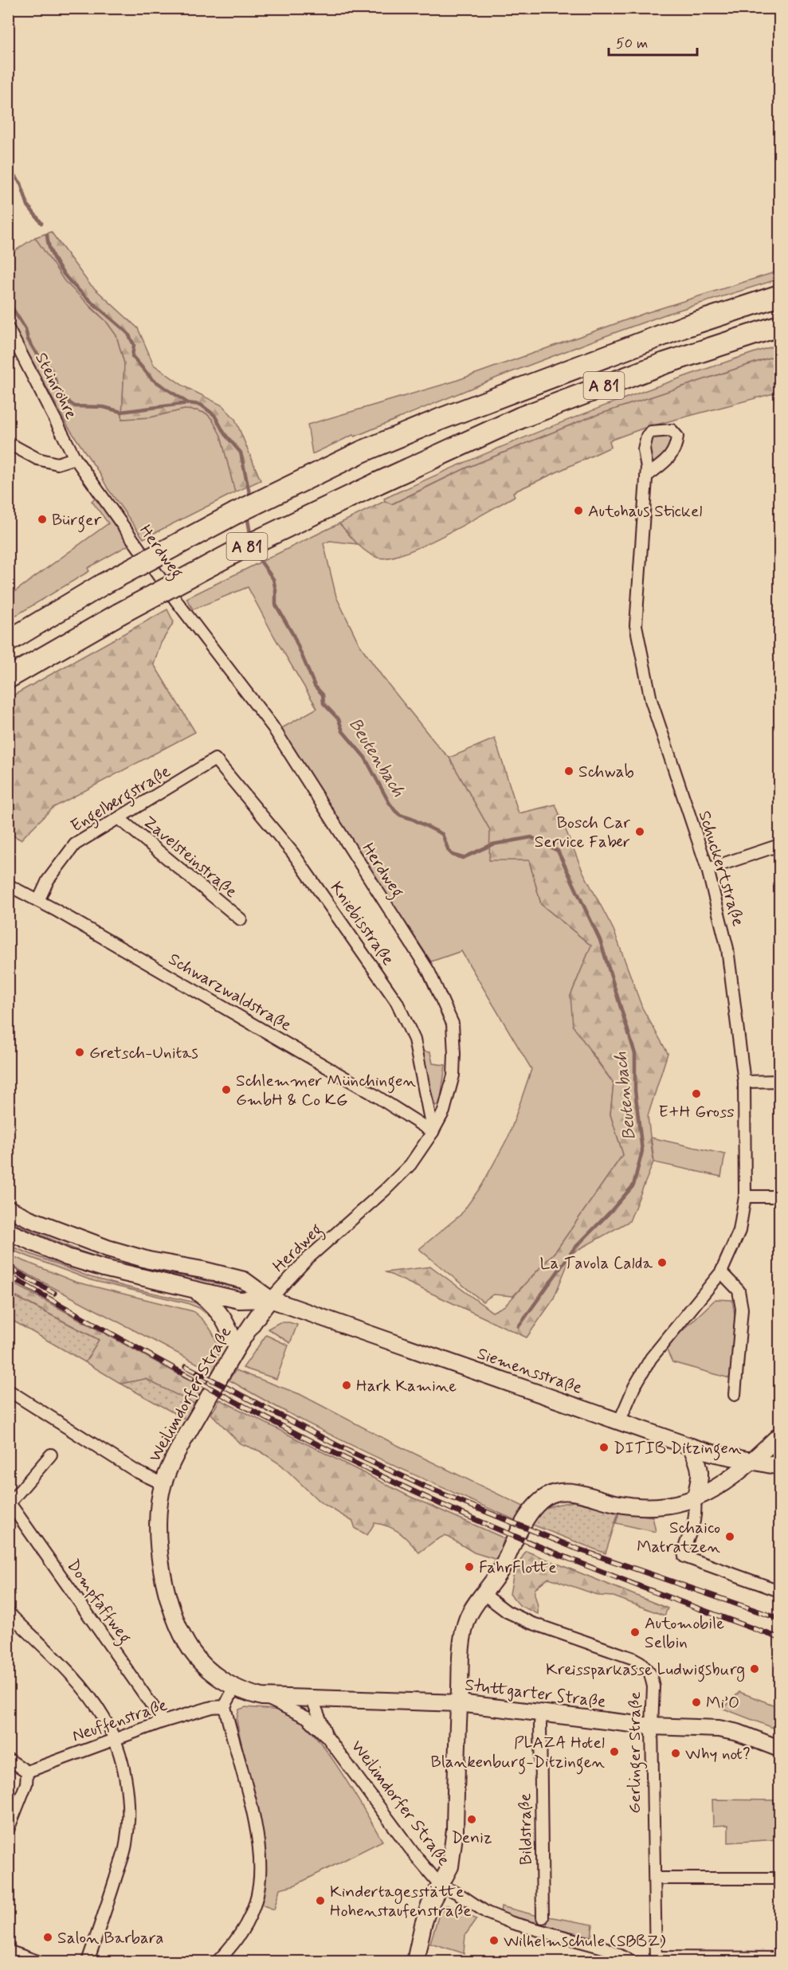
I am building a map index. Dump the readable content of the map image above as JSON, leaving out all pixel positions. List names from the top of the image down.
{
  "streets": {
    "highway": ["A 81"],
    "main road": ["Siemensstraße", "Weilimdorfer Straße", "Stuttgarter Straße"],
    "street": [
      "Steinröhre",
      "Herdweg",
      "Engelbergstraße",
      "Zavelsteinstraße",
      "Schuckertstraße",
      "Kniebisstraße",
      "Schwarzwaldstraße",
      "Dompfaffweg",
      "Neuffenstraße",
      "Gerlinger Straße",
      "Bildstraße"
    ]
  },
  "crossings": [
    ["Steinröhre", "Herdweg"],
    ["Herdweg", "Kniebisstraße"],
    ["Herdweg", "Schwarzwaldstraße"],
    ["Herdweg", "Siemensstraße"],
    ["Herdweg", "Weilimdorfer Straße"],
    ["Engelbergstraße", "Zavelsteinstraße"],
    ["Engelbergstraße", "Kniebisstraße"],
    ["Engelbergstraße", "Schwarzwaldstraße"],
    ["Schuckertstraße", "Siemensstraße"],
    ["Kniebisstraße", "Schwarzwaldstraße"],
    ["Siemensstraße", "Weilimdorfer Straße"],
    ["Weilimdorfer Straße", "Stuttgarter Straße"],
    ["Dompfaffweg", "Neuffenstraße"],
    ["Stuttgarter Straße", "Gerlinger Straße"],
    ["Stuttgarter Straße", "Bildstraße"]
  ],
  "water": ["Beutenbach"],
  "places": [
    "Autohaus Stickel",
    "Bürger",
    "Schwab",
    "Bosch Car Service Faber",
    "Gretsch-Unitas",
    "Schlemmer Münchingen GmbH & Co KG",
    "E+H Gross",
    "La Tavola Calda",
    "Hark Kamine",
    "DITIB Ditzingen",
    "Schaico Matratzen",
    "FahrFlotte",
    "Automobile Selbin",
    "Kreissparkasse Ludwigsburg",
    "Mi’O",
    "PLAZA Hotel Blankenburg-Ditzingen",
    "Why not?",
    "Deniz",
    "Kindertagesstätte Hohenstaufenstraße",
    "Salon Barbara",
    "Wilhelmschule (SBBZ)"
  ],
  "scale_bar": "50 m"
}
